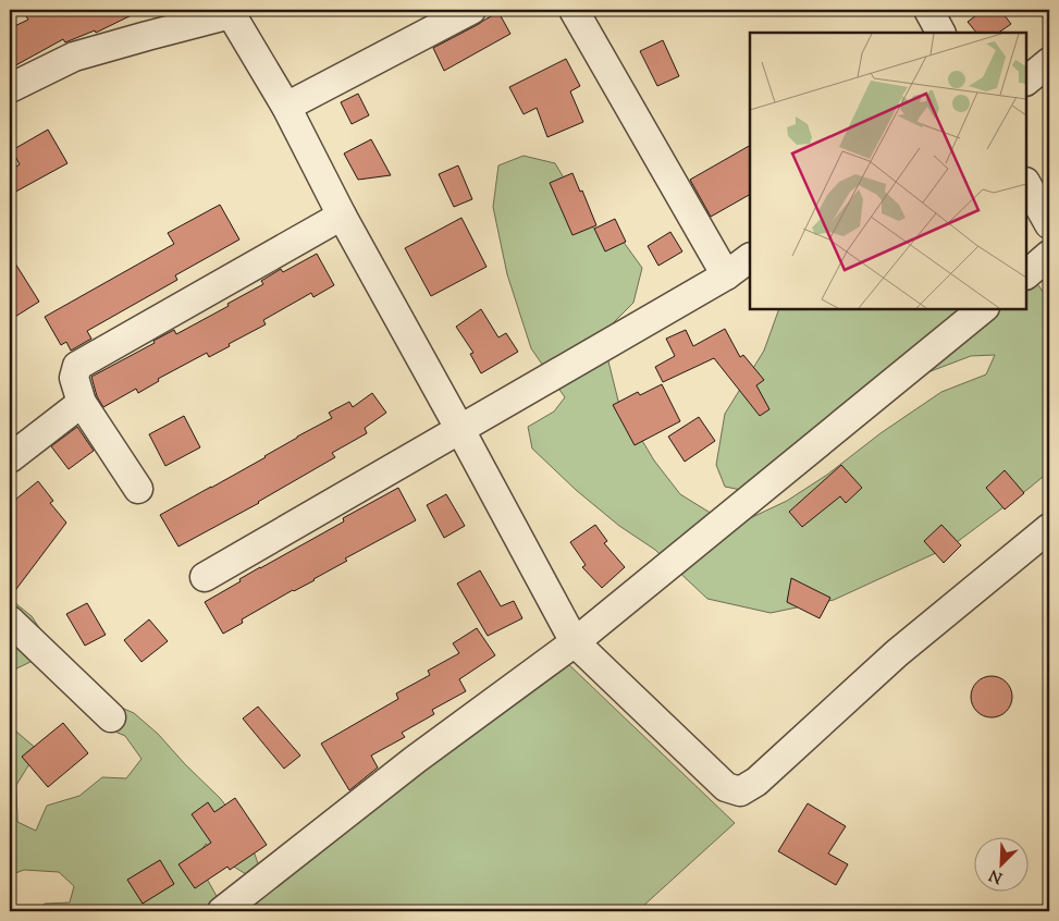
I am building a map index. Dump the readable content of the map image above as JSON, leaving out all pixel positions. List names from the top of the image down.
{
  "north": "bottom left"
}
